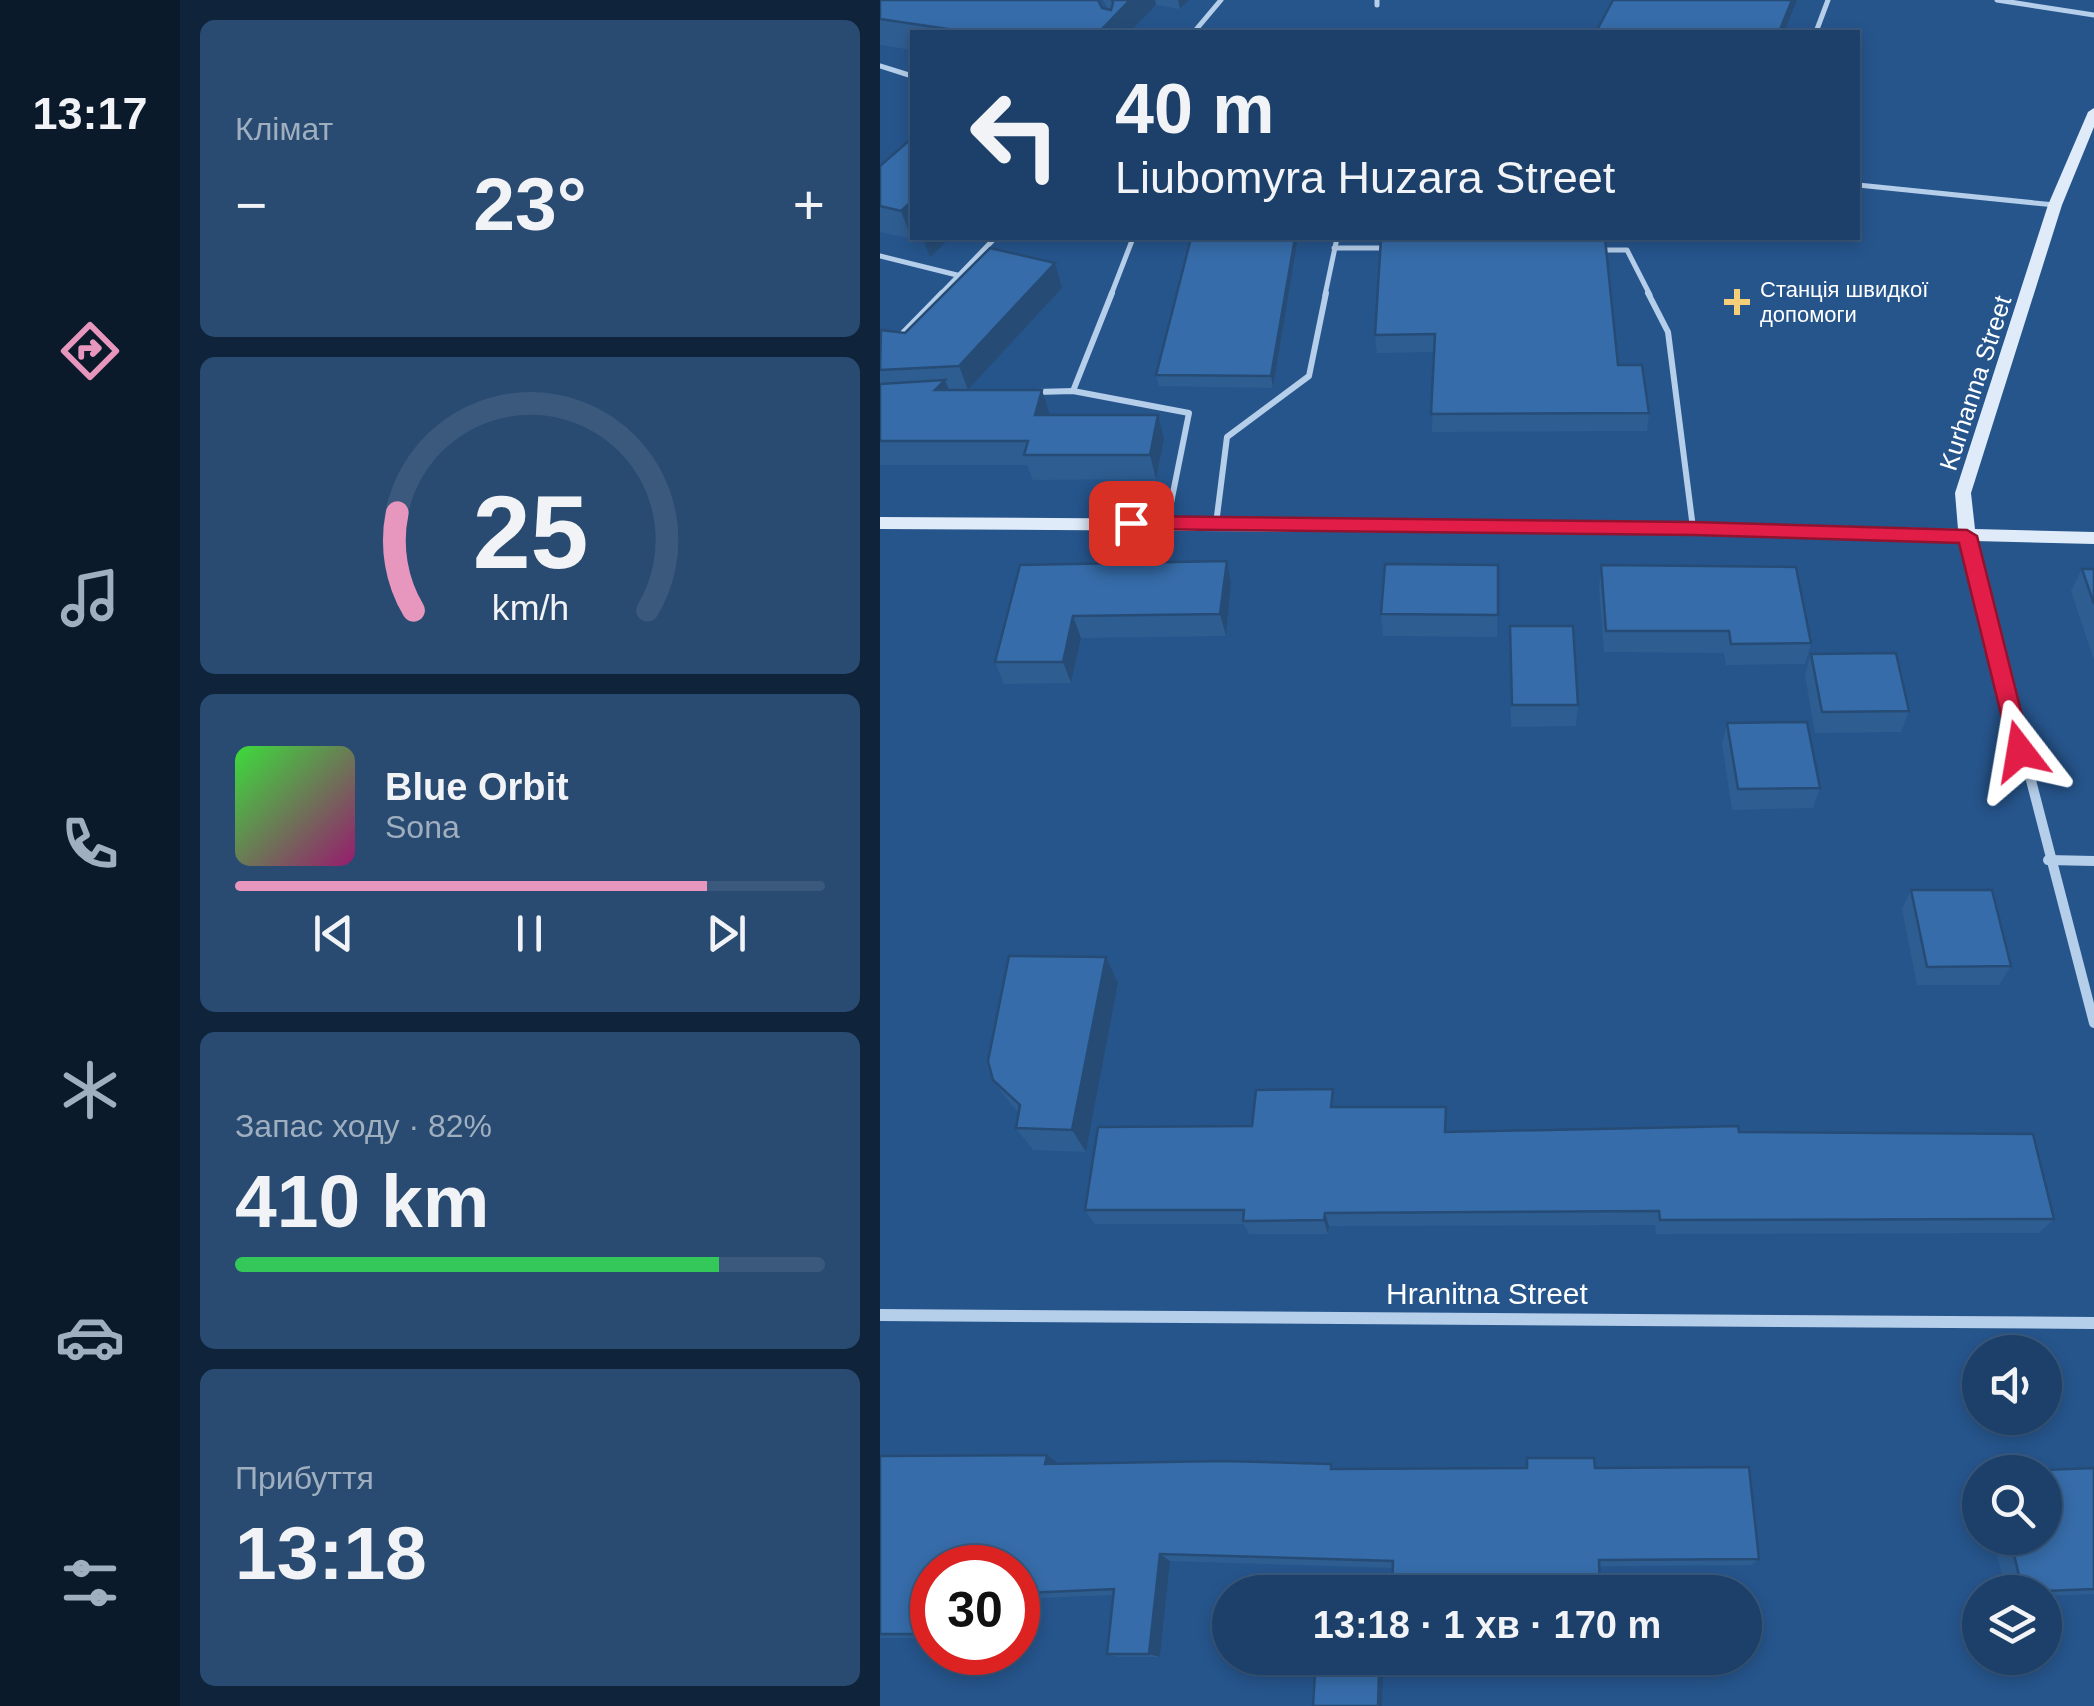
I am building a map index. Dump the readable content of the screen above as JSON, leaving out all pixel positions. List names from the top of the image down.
{
  "streets": {
    "street": ["Kurhanna Street", "Hranitna Street"]
  },
  "places": {
    "health": ["Станція швидкої допомоги"]
  },
  "page": {
    "tabs": "13:17",
    "tile": [
      "Клімат",
      ["Запас ходу · 82%", "410 km"],
      ["Прибуття", "13:18"]
    ],
    "turn": ["40 m", "Liubomyra Huzara Street"],
    "heat": ["−", "23°", "+"],
    "song": ["Blue Orbit", "Sona"],
    "limit": "30",
    "trip": "13:18 · 1 хв · 170 m",
    "gauge": ["25", "km/h"]
  }
}
